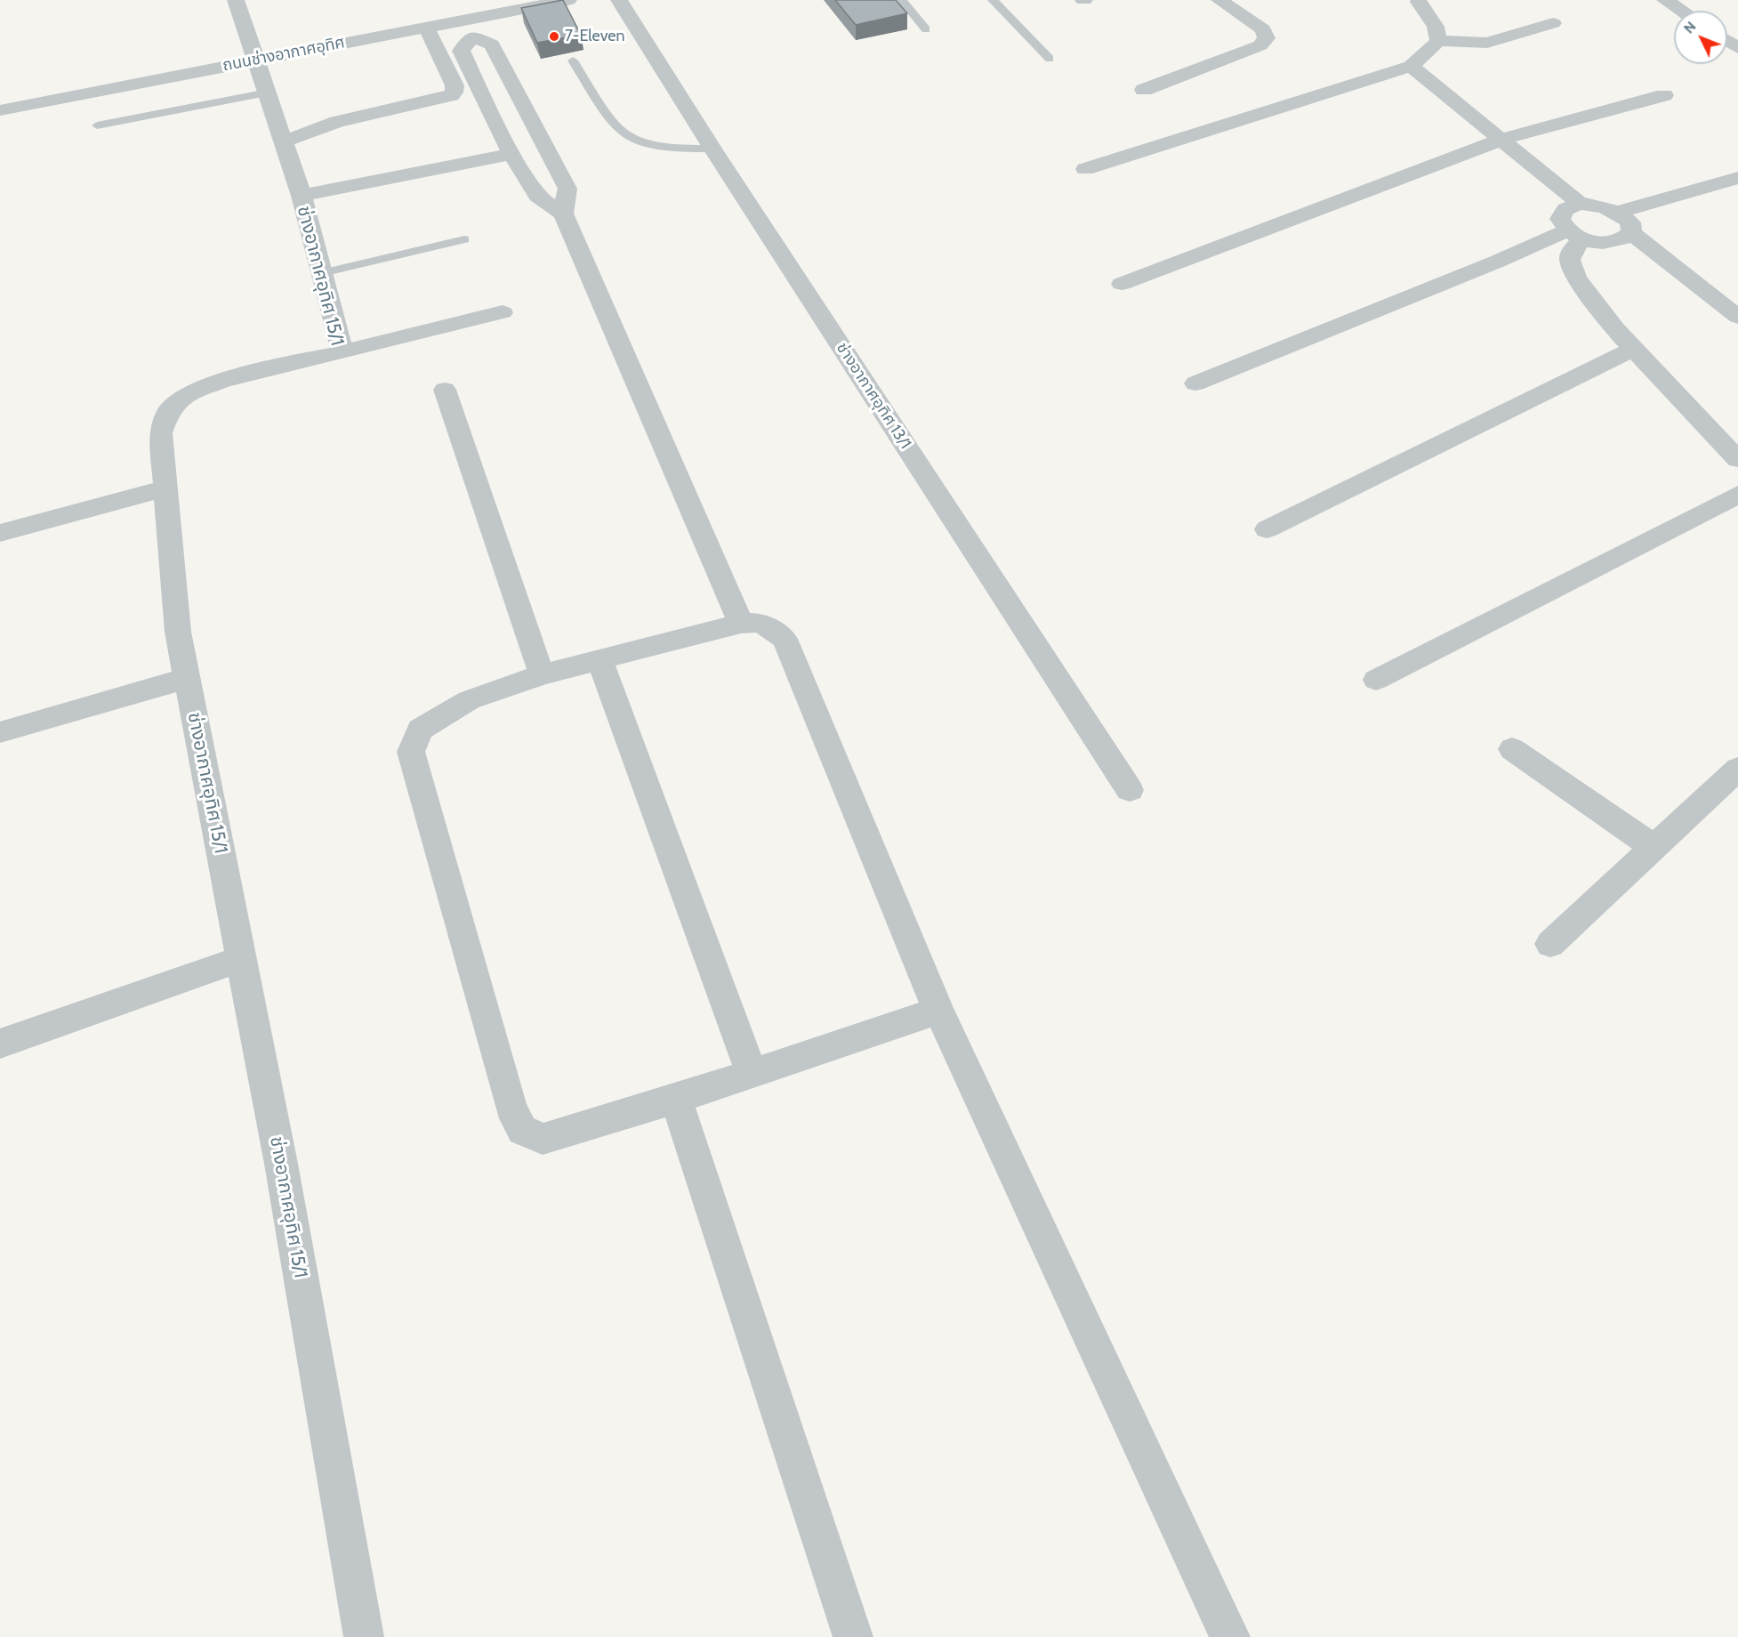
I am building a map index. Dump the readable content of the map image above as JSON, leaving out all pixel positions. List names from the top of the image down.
{
  "streets": {
    "street": ["ถนนช่างอากาศอุทิศ", "ช่างอากาศอุทิศ 15/1", "ช่างอากาศอุทิศ 13/1"]
  },
  "crossings": [
    ["ถนนช่างอากาศอุทิศ", "ช่างอากาศอุทิศ 15/1"]
  ],
  "places": ["7-Eleven"],
  "north": "top left"
}
